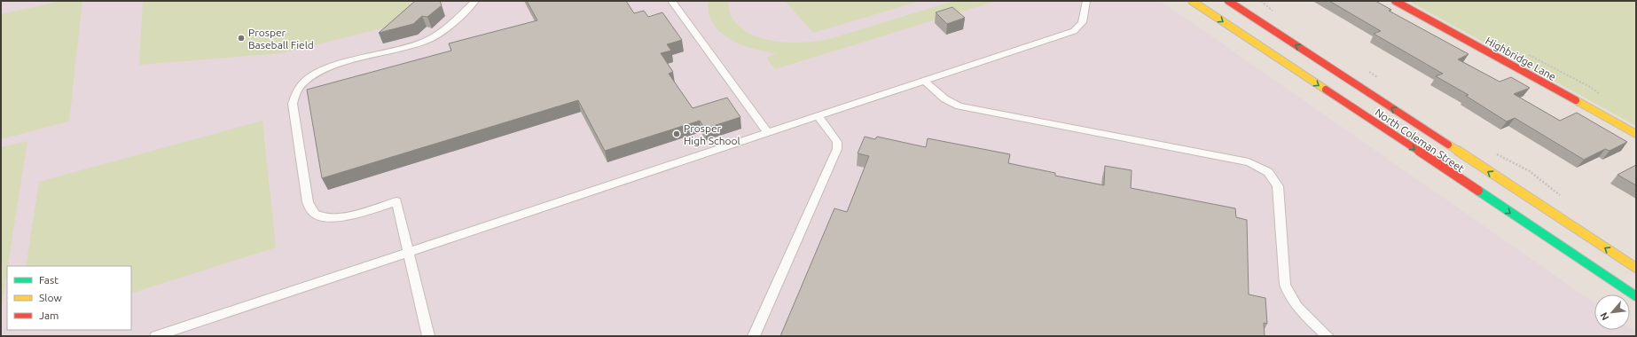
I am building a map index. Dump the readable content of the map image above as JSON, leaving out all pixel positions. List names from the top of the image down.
{
  "streets": {
    "street": ["Highbridge Lane", "North Coleman Street"]
  },
  "places": ["Prosper Baseball Field", "Prosper High School"],
  "legend": ["Fast", "Slow", "Jam"],
  "north": "bottom left"
}
